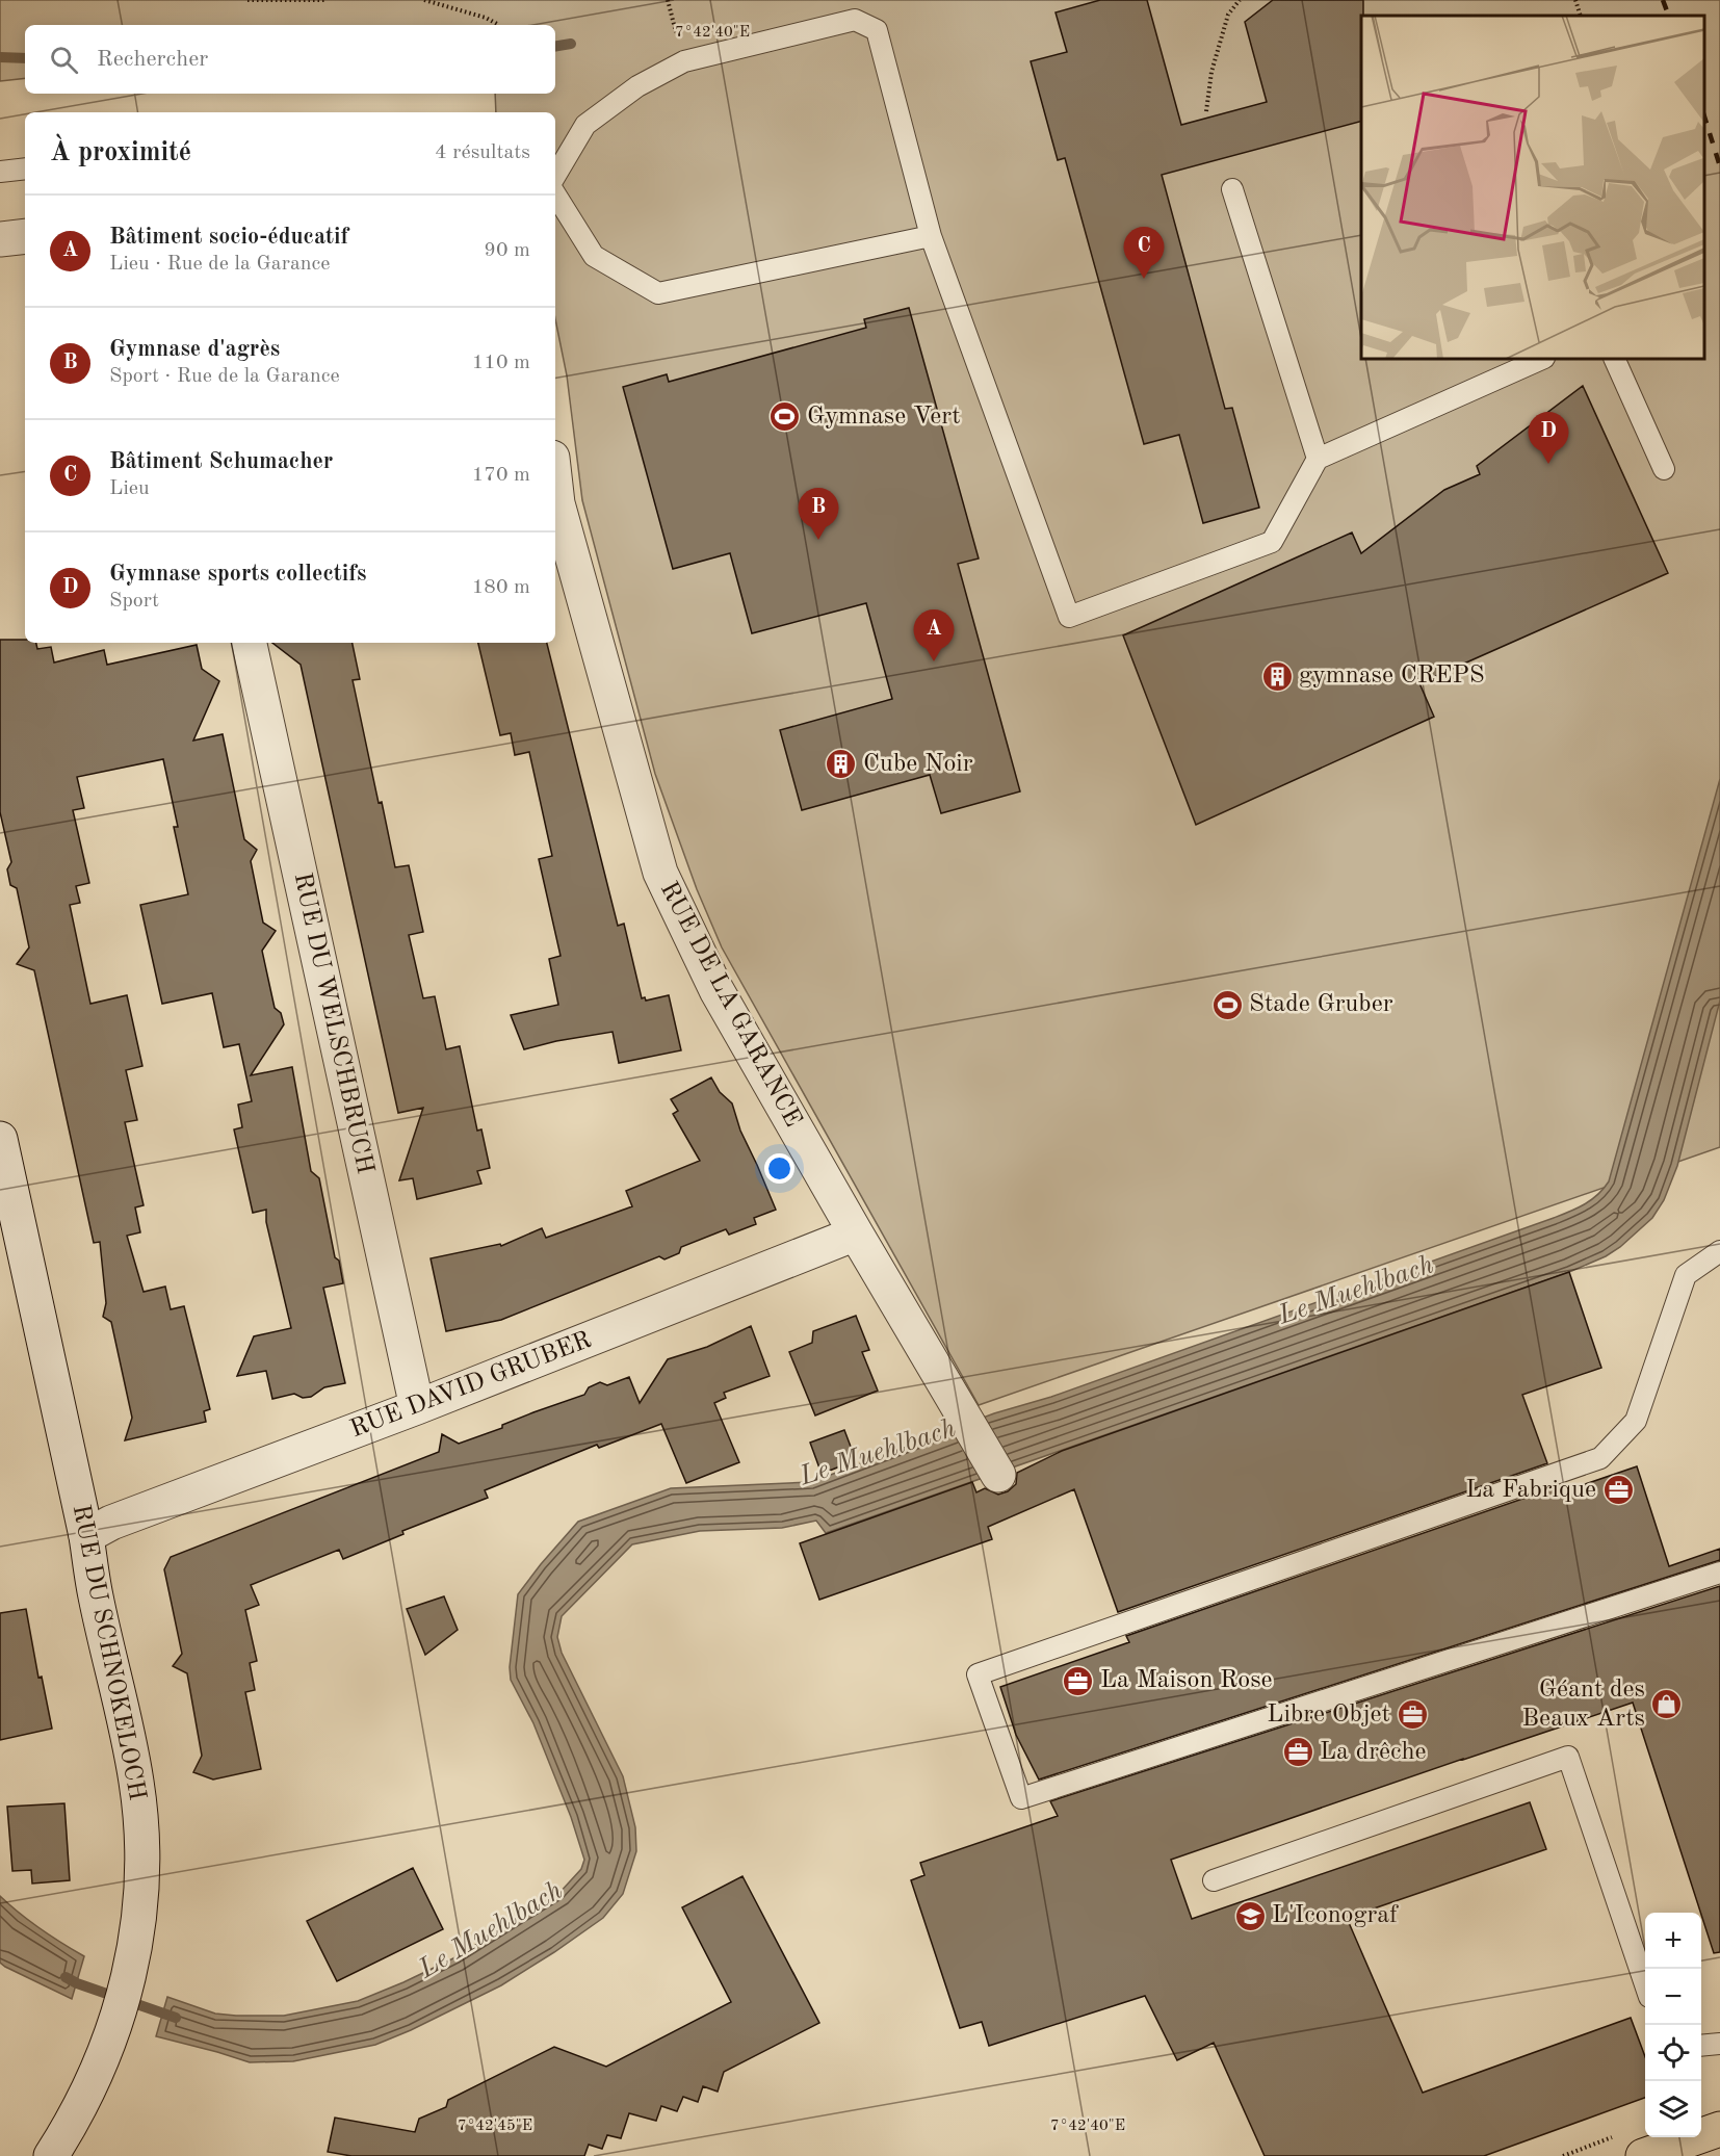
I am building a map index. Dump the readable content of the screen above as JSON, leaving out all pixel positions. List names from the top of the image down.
{
  "streets": {
    "street": [
      "RUE DE LA GARANCE",
      "RUE DU WELSCHBRUCH",
      "RUE DAVID GRUBER",
      "RUE DU SCHNOKELOCH"
    ]
  },
  "crossings": [
    ["RUE DE LA GARANCE", "RUE DAVID GRUBER"],
    ["RUE DU WELSCHBRUCH", "RUE DAVID GRUBER"],
    ["RUE DAVID GRUBER", "RUE DU SCHNOKELOCH"]
  ],
  "water": ["Le Muehlbach"],
  "places": {
    "sports": ["Gymnase Vert", "Stade Gruber"],
    "building": ["gymnase CREPS", "Cube Noir"],
    "office": [
      "La Fabrique",
      "La Maison Rose",
      "Libre Objet",
      "La drêche"
    ],
    "shop": ["Géant des Beaux Arts"],
    "school or university": ["L'Iconograf"]
  },
  "page": {
    "search": "Rechercher",
    "heading": ["À proximité", "4 résultats"],
    "list": [
      {
        "mark": "A",
        "name": "Bâtiment socio-éducatif",
        "note": "Lieu · Rue de la Garance",
        "value": "90 m"
      },
      {
        "mark": "B",
        "name": "Gymnase d'agrès",
        "note": "Sport · Rue de la Garance",
        "value": "110 m"
      },
      {
        "mark": "C",
        "name": "Bâtiment Schumacher",
        "note": "Lieu",
        "value": "170 m"
      },
      {
        "mark": "D",
        "name": "Gymnase sports collectifs",
        "note": "Sport",
        "value": "180 m"
      }
    ],
    "pins": [
      "C",
      "D",
      "B",
      "A"
    ],
    "map_buttons": ["+", "−"]
  },
  "coordinates": ["7°42'40\"E", "7°42'45\"E"]
}
